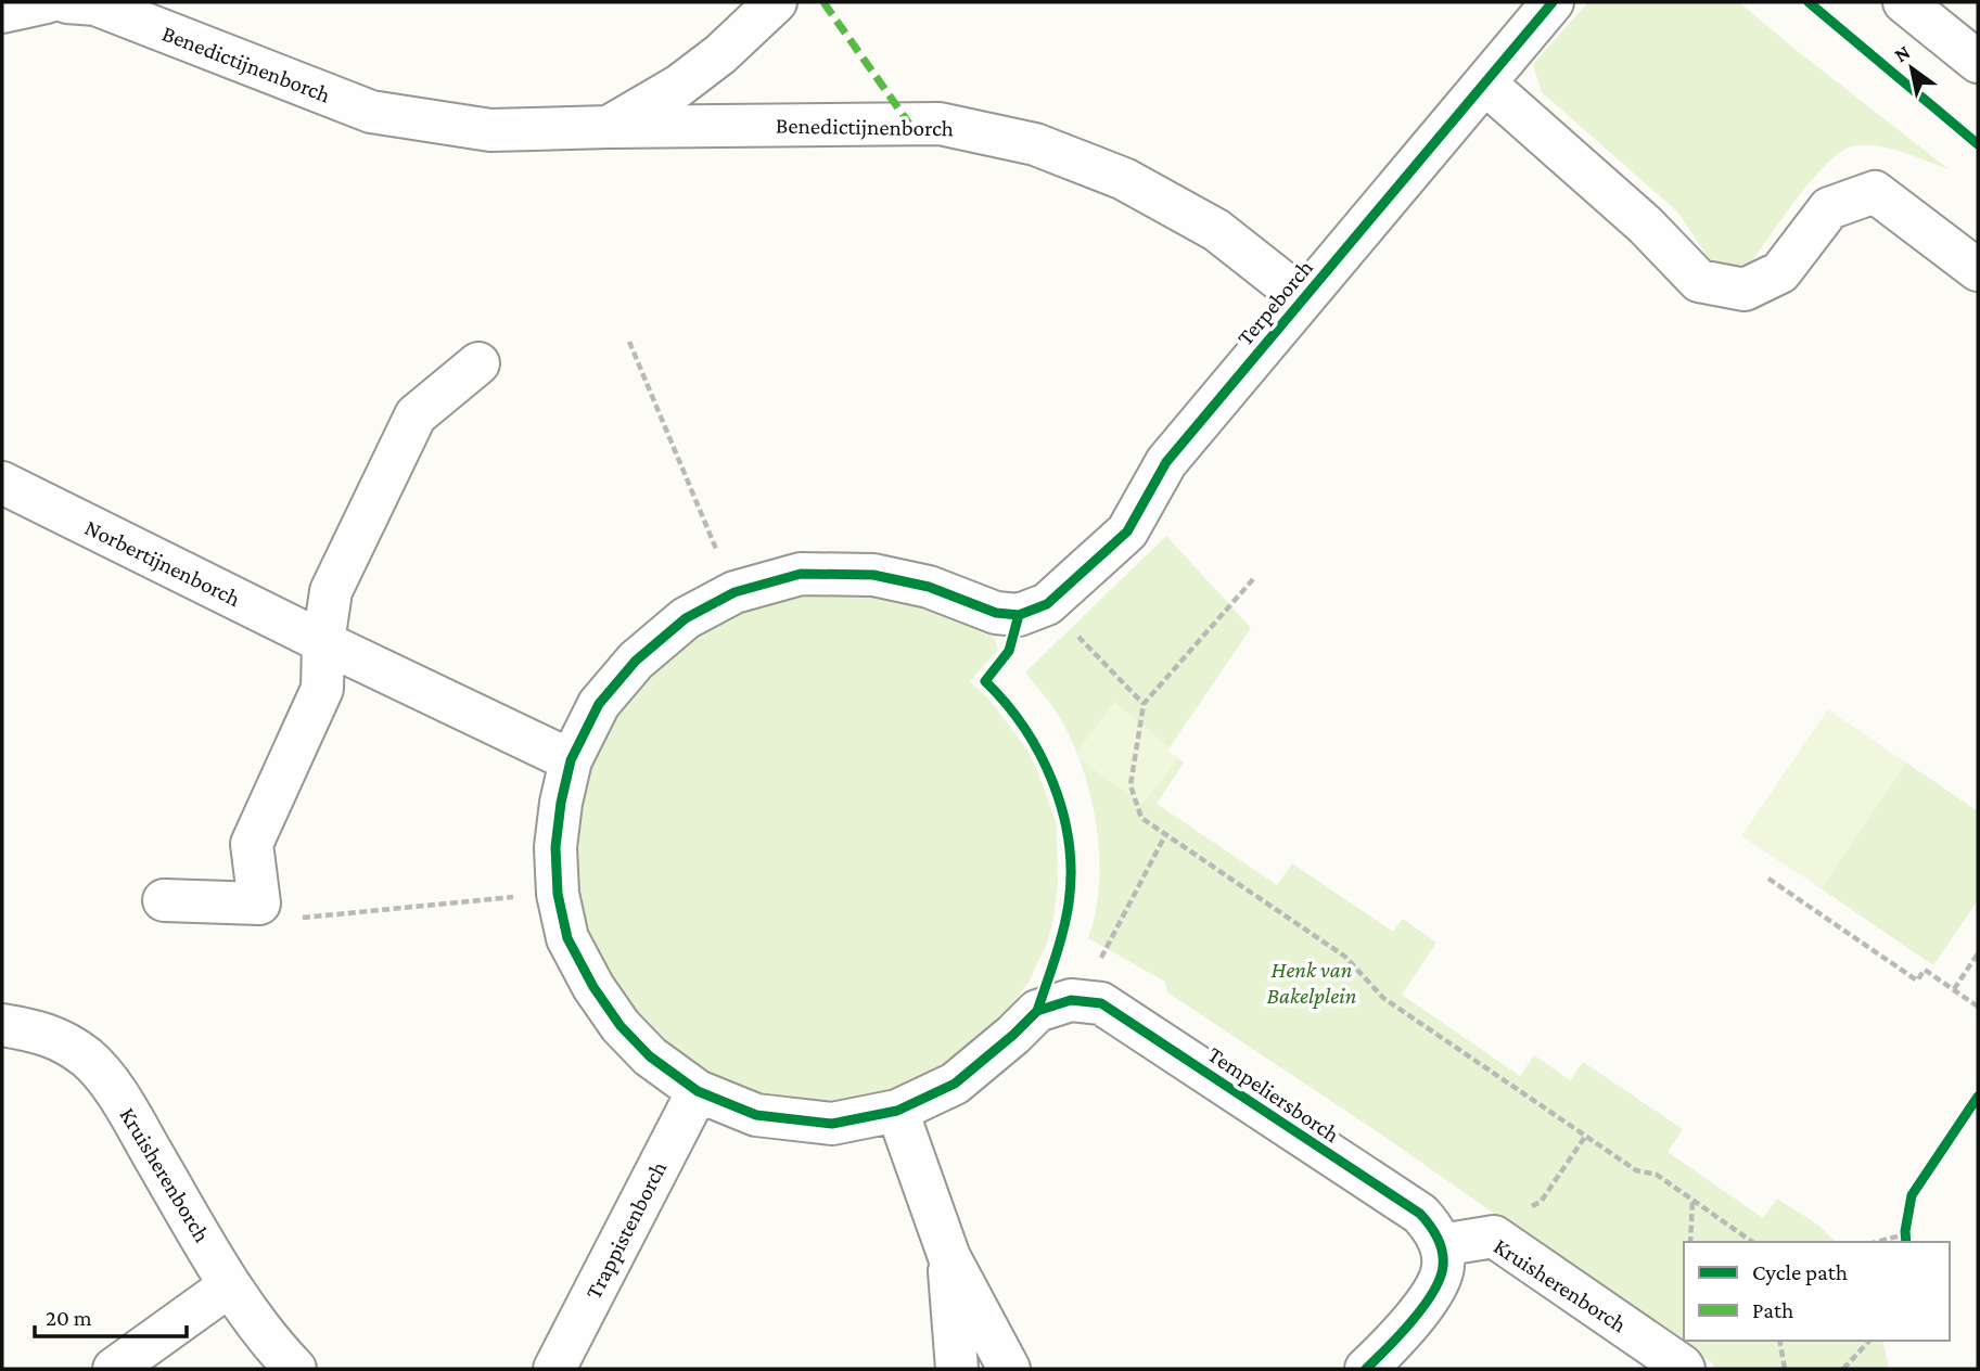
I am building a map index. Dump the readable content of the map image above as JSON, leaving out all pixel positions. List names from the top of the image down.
{
  "streets": {
    "street": [
      "Benedictijnenborch",
      "Terpeborch",
      "Norbertijnenborch",
      "Tempeliersborch",
      "Kruisherenborch",
      "Trappistenborch"
    ]
  },
  "crossings": [
    ["Benedictijnenborch", "Terpeborch"],
    ["Tempeliersborch", "Kruisherenborch"]
  ],
  "parks": ["Henk van Bakelplein"],
  "legend": ["Cycle path", "Path"],
  "scale_bar": "20 m",
  "north": "top left"
}
